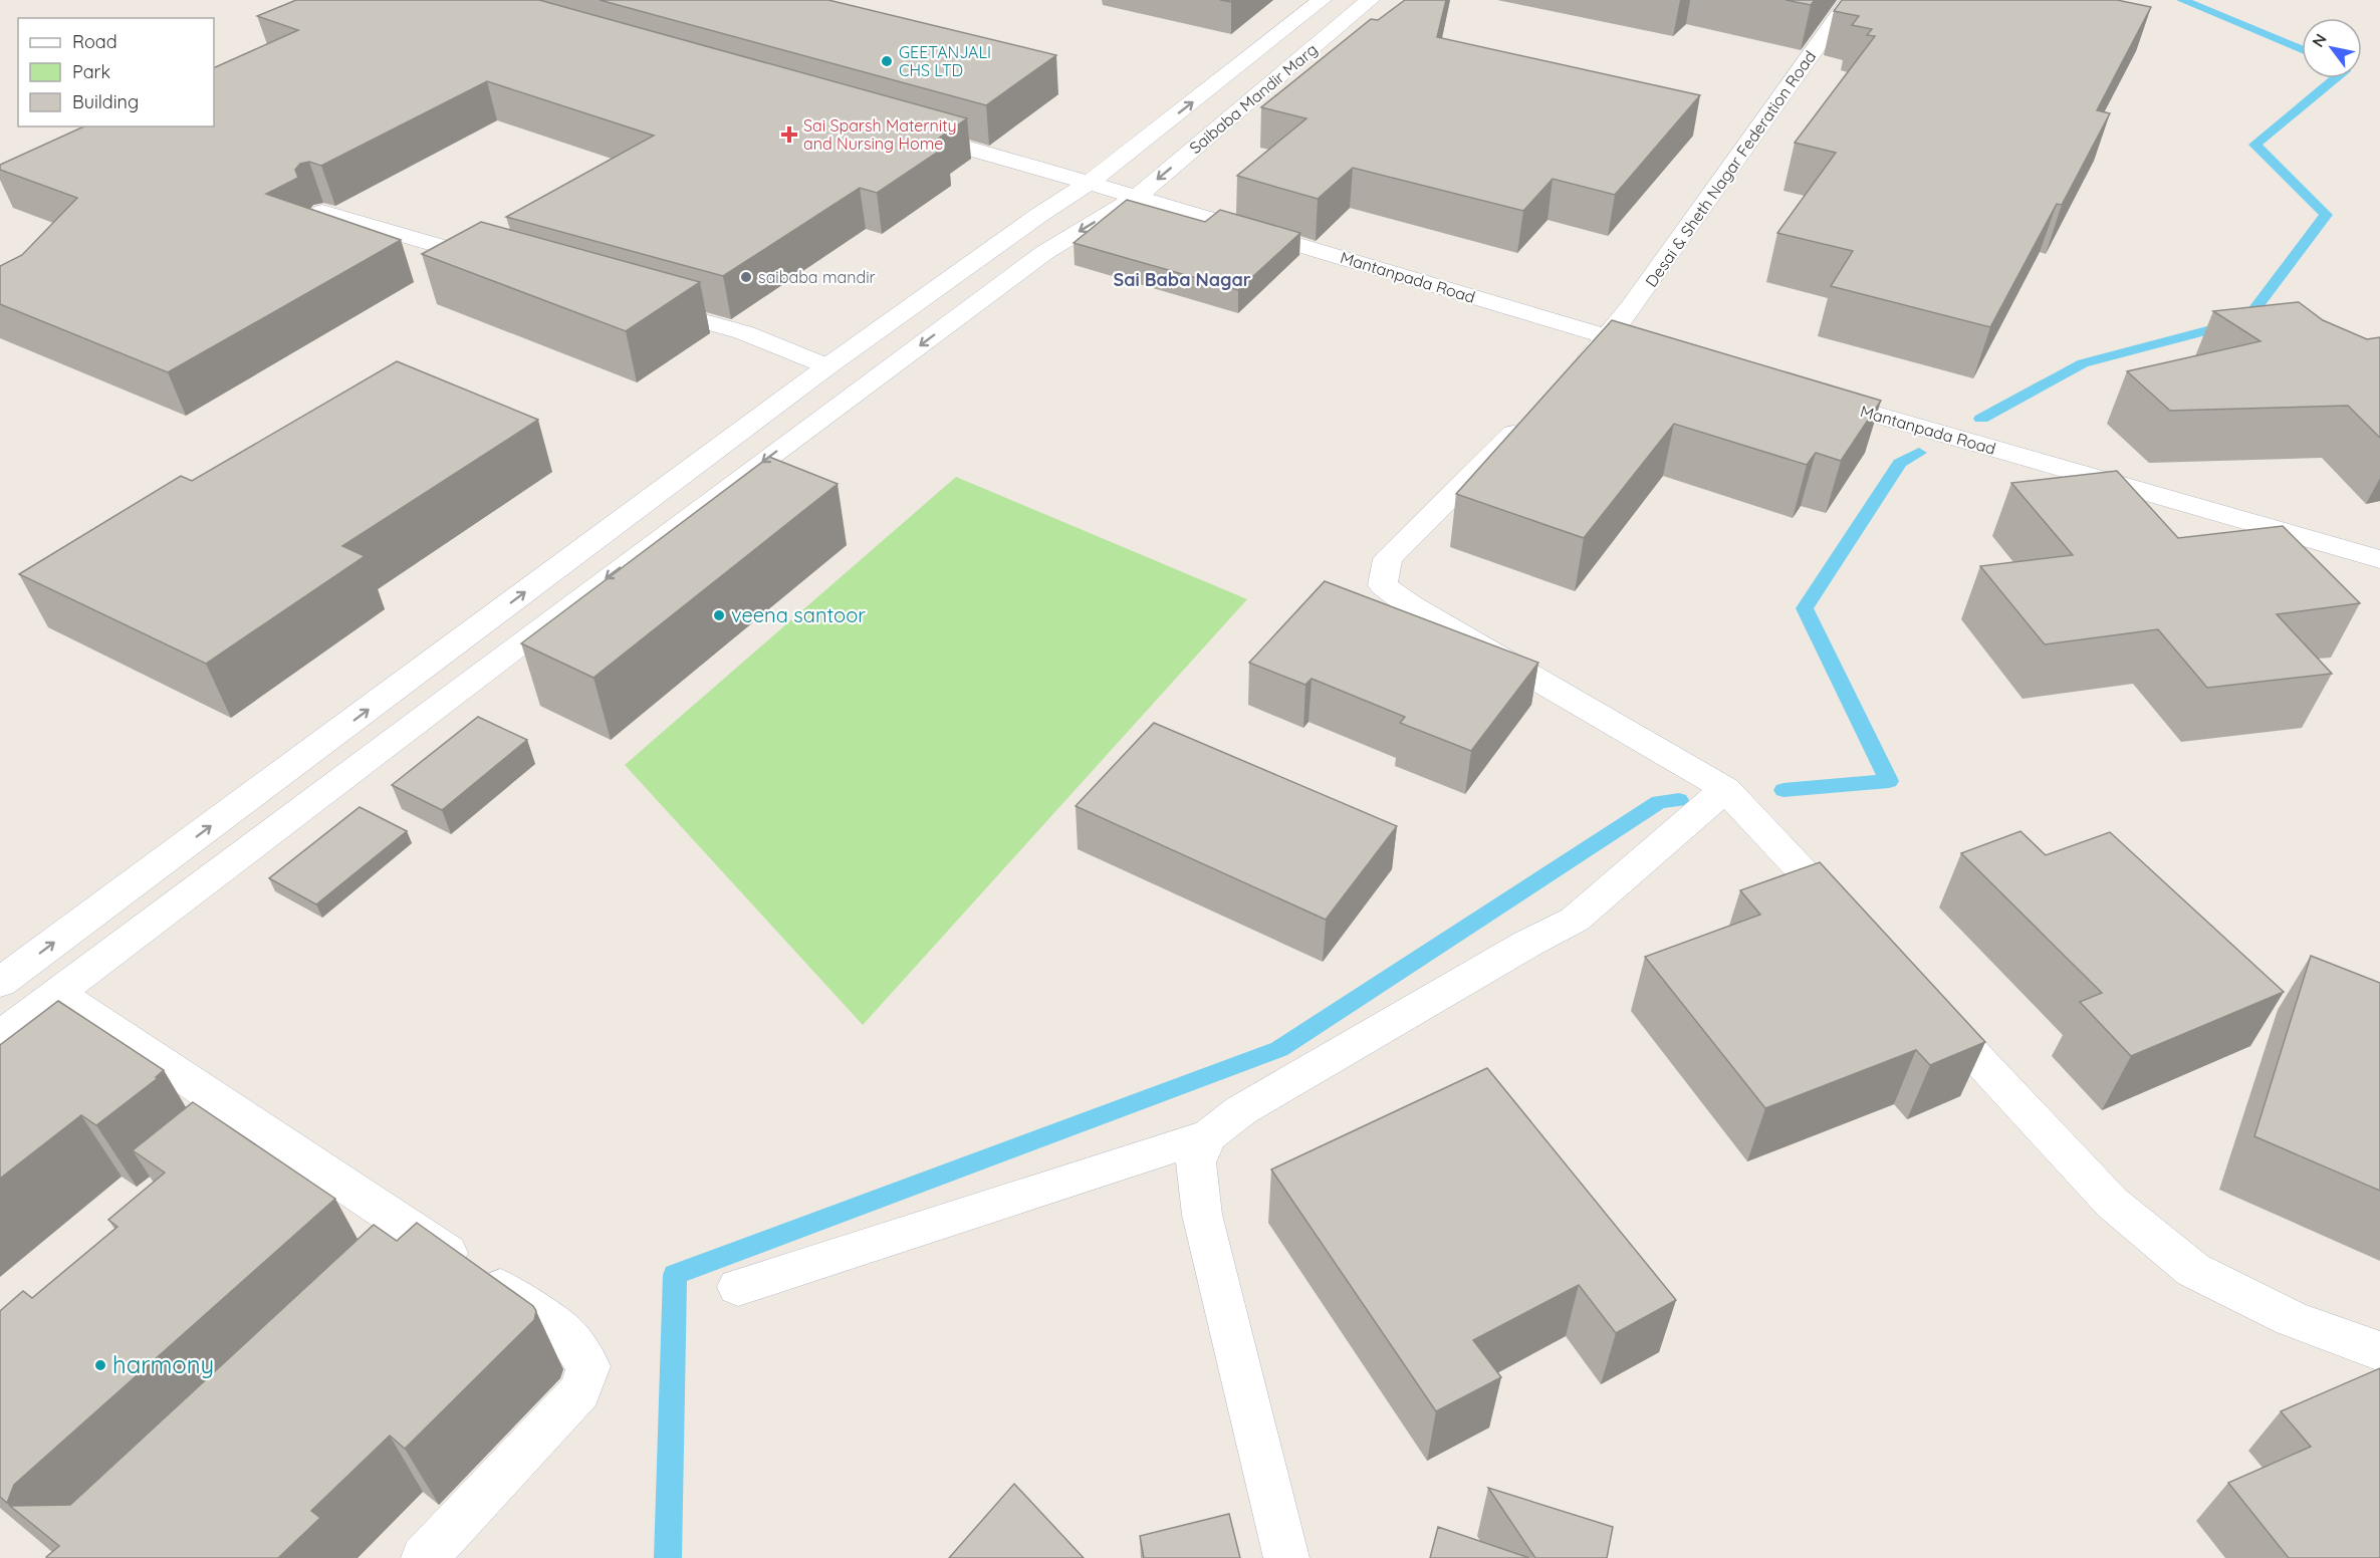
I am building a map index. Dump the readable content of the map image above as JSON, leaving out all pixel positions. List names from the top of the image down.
{
  "streets": {
    "street": ["Saibaba Mandir Marg", "Desai & Sheth Nagar Federation Road", "Mantanpada Road"]
  },
  "crossings": [
    ["Saibaba Mandir Marg", "Mantanpada Road"],
    ["Desai & Sheth Nagar Federation Road", "Mantanpada Road"]
  ],
  "districts": ["Sai Baba Nagar"],
  "places": {
    "other": [
      "GEETANJALI CHS LTD",
      "saibaba mandir",
      "veena santoor",
      "harmony"
    ],
    "health": ["Sai Sparsh Maternity and Nursing Home"]
  },
  "legend": ["Road", "Park", "Building"],
  "north": "top left"
}
